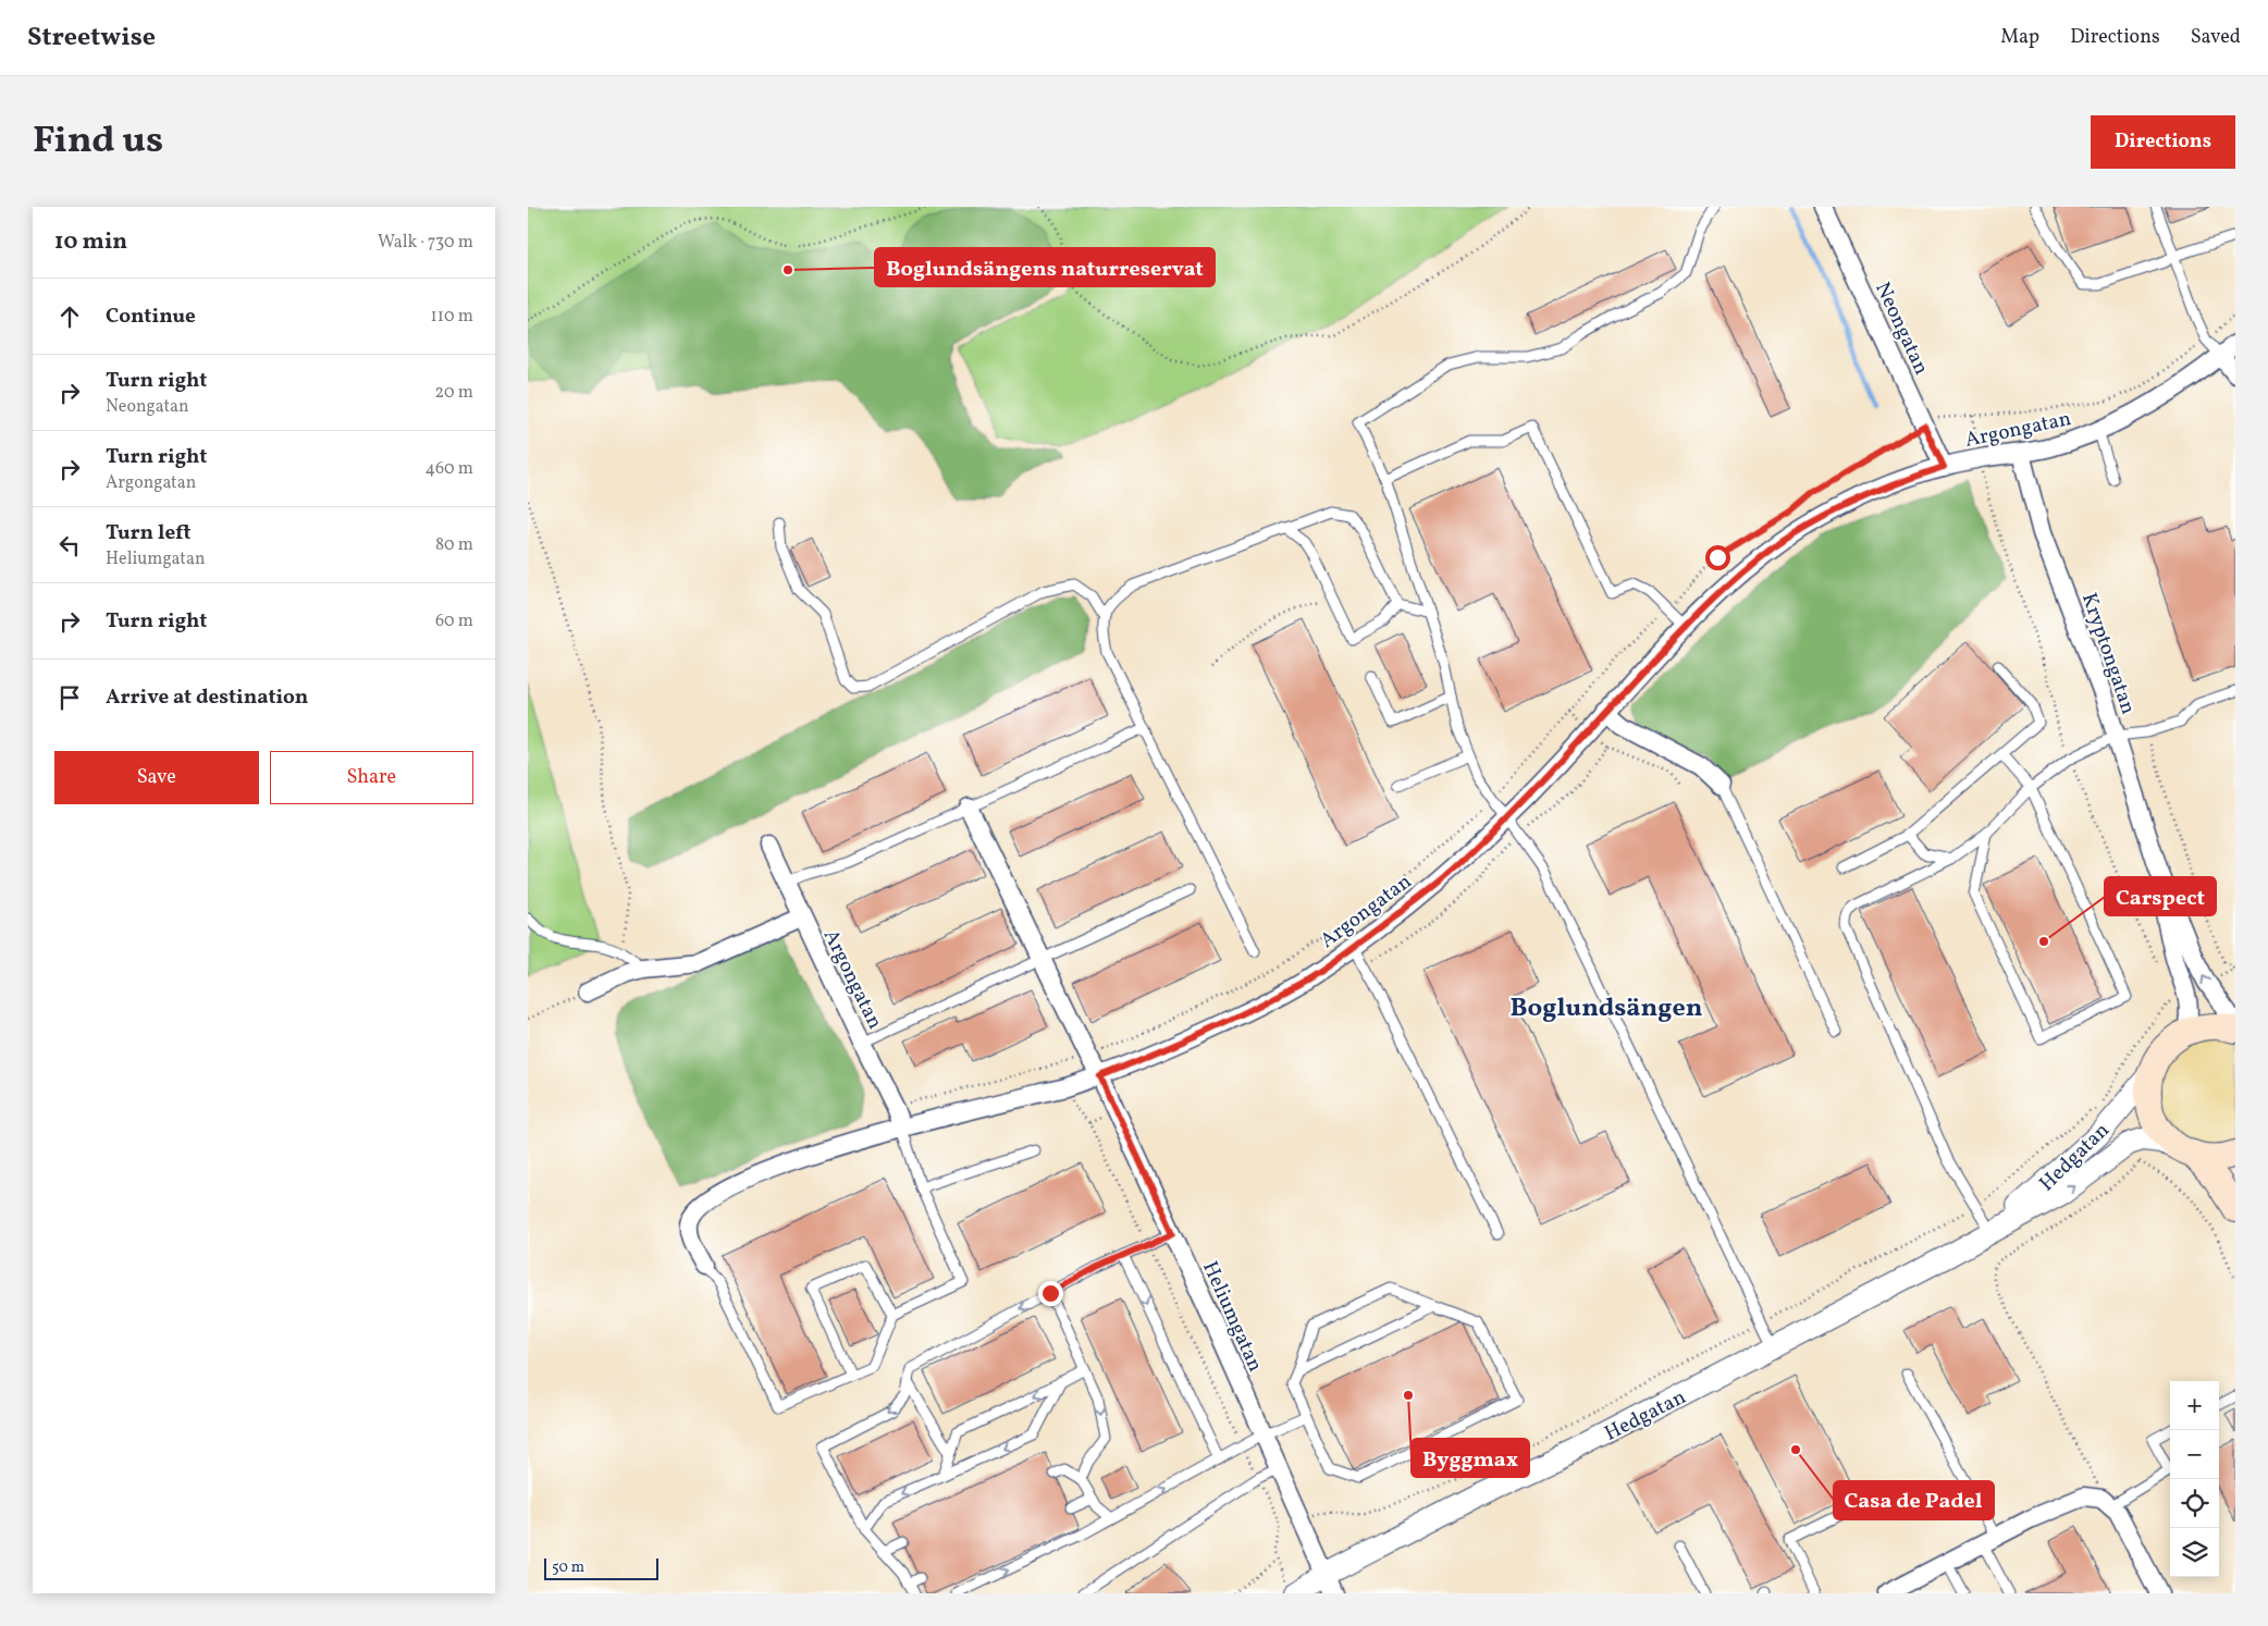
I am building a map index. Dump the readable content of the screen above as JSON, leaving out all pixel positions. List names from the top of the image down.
{
  "streets": {
    "street": [
      "Neongatan",
      "Argongatan",
      "Kryptongatan",
      "Hedgatan",
      "Heliumgatan"
    ]
  },
  "crossings": [
    ["Neongatan", "Argongatan"],
    ["Argongatan", "Kryptongatan"],
    ["Argongatan", "Heliumgatan"],
    ["Hedgatan", "Heliumgatan"]
  ],
  "districts": ["Boglundsängen"],
  "places": [
    "Boglundsängens naturreservat",
    "Carspect",
    "Byggmax",
    "Casa de Padel"
  ],
  "scale_bar": "50 m",
  "page": {
    "header": "Streetwise",
    "nav": ["Map", "Directions", "Saved"],
    "title": "Find us",
    "buttons": [
      "Directions",
      ["Save", "Share"]
    ],
    "heading": ["10 min", "Walk · 730 m"],
    "list": [
      ["Continue", "110 m"],
      ["Turn right", "Neongatan", "20 m"],
      ["Turn right", "Argongatan", "460 m"],
      ["Turn left", "Heliumgatan", "80 m"],
      ["Turn right", "60 m"],
      "Arrive at destination"
    ],
    "map_buttons": ["+", "−"],
    "scale": "50 m"
  }
}
